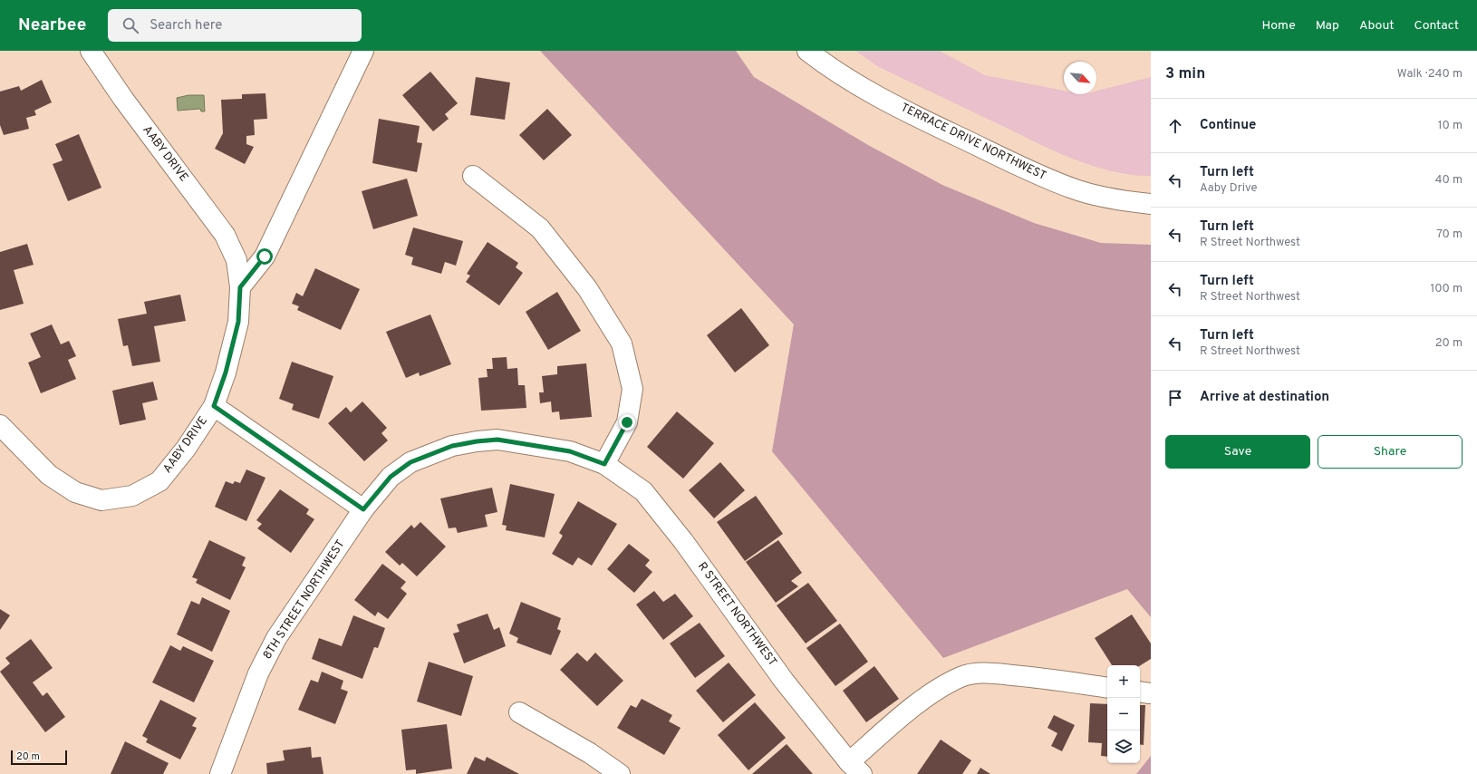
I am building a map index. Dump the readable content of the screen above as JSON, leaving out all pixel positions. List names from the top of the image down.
{
  "streets": {
    "street": [
      "TERRACE DRIVE NORTHWEST",
      "AABY DRIVE",
      "8TH STREET NORTHWEST",
      "R STREET NORTHWEST"
    ]
  },
  "crossings": [
    ["8TH STREET NORTHWEST", "R STREET NORTHWEST"]
  ],
  "scale_bar": "20 m",
  "north": "bottom right",
  "page": {
    "header": "Nearbee",
    "search": "Search here",
    "nav": [
      "Home",
      "Map",
      "About",
      "Contact"
    ],
    "heading": ["3 min", "Walk · 240 m"],
    "list": [
      ["Continue", "10 m"],
      ["Turn left", "Aaby Drive", "40 m"],
      ["Turn left", "R Street Northwest", "70 m"],
      ["Turn left", "R Street Northwest", "100 m"],
      ["Turn left", "R Street Northwest", "20 m"],
      "Arrive at destination"
    ],
    "buttons": ["Save", "Share"],
    "map_buttons": ["+", "−"],
    "scale": "20 m"
  }
}
